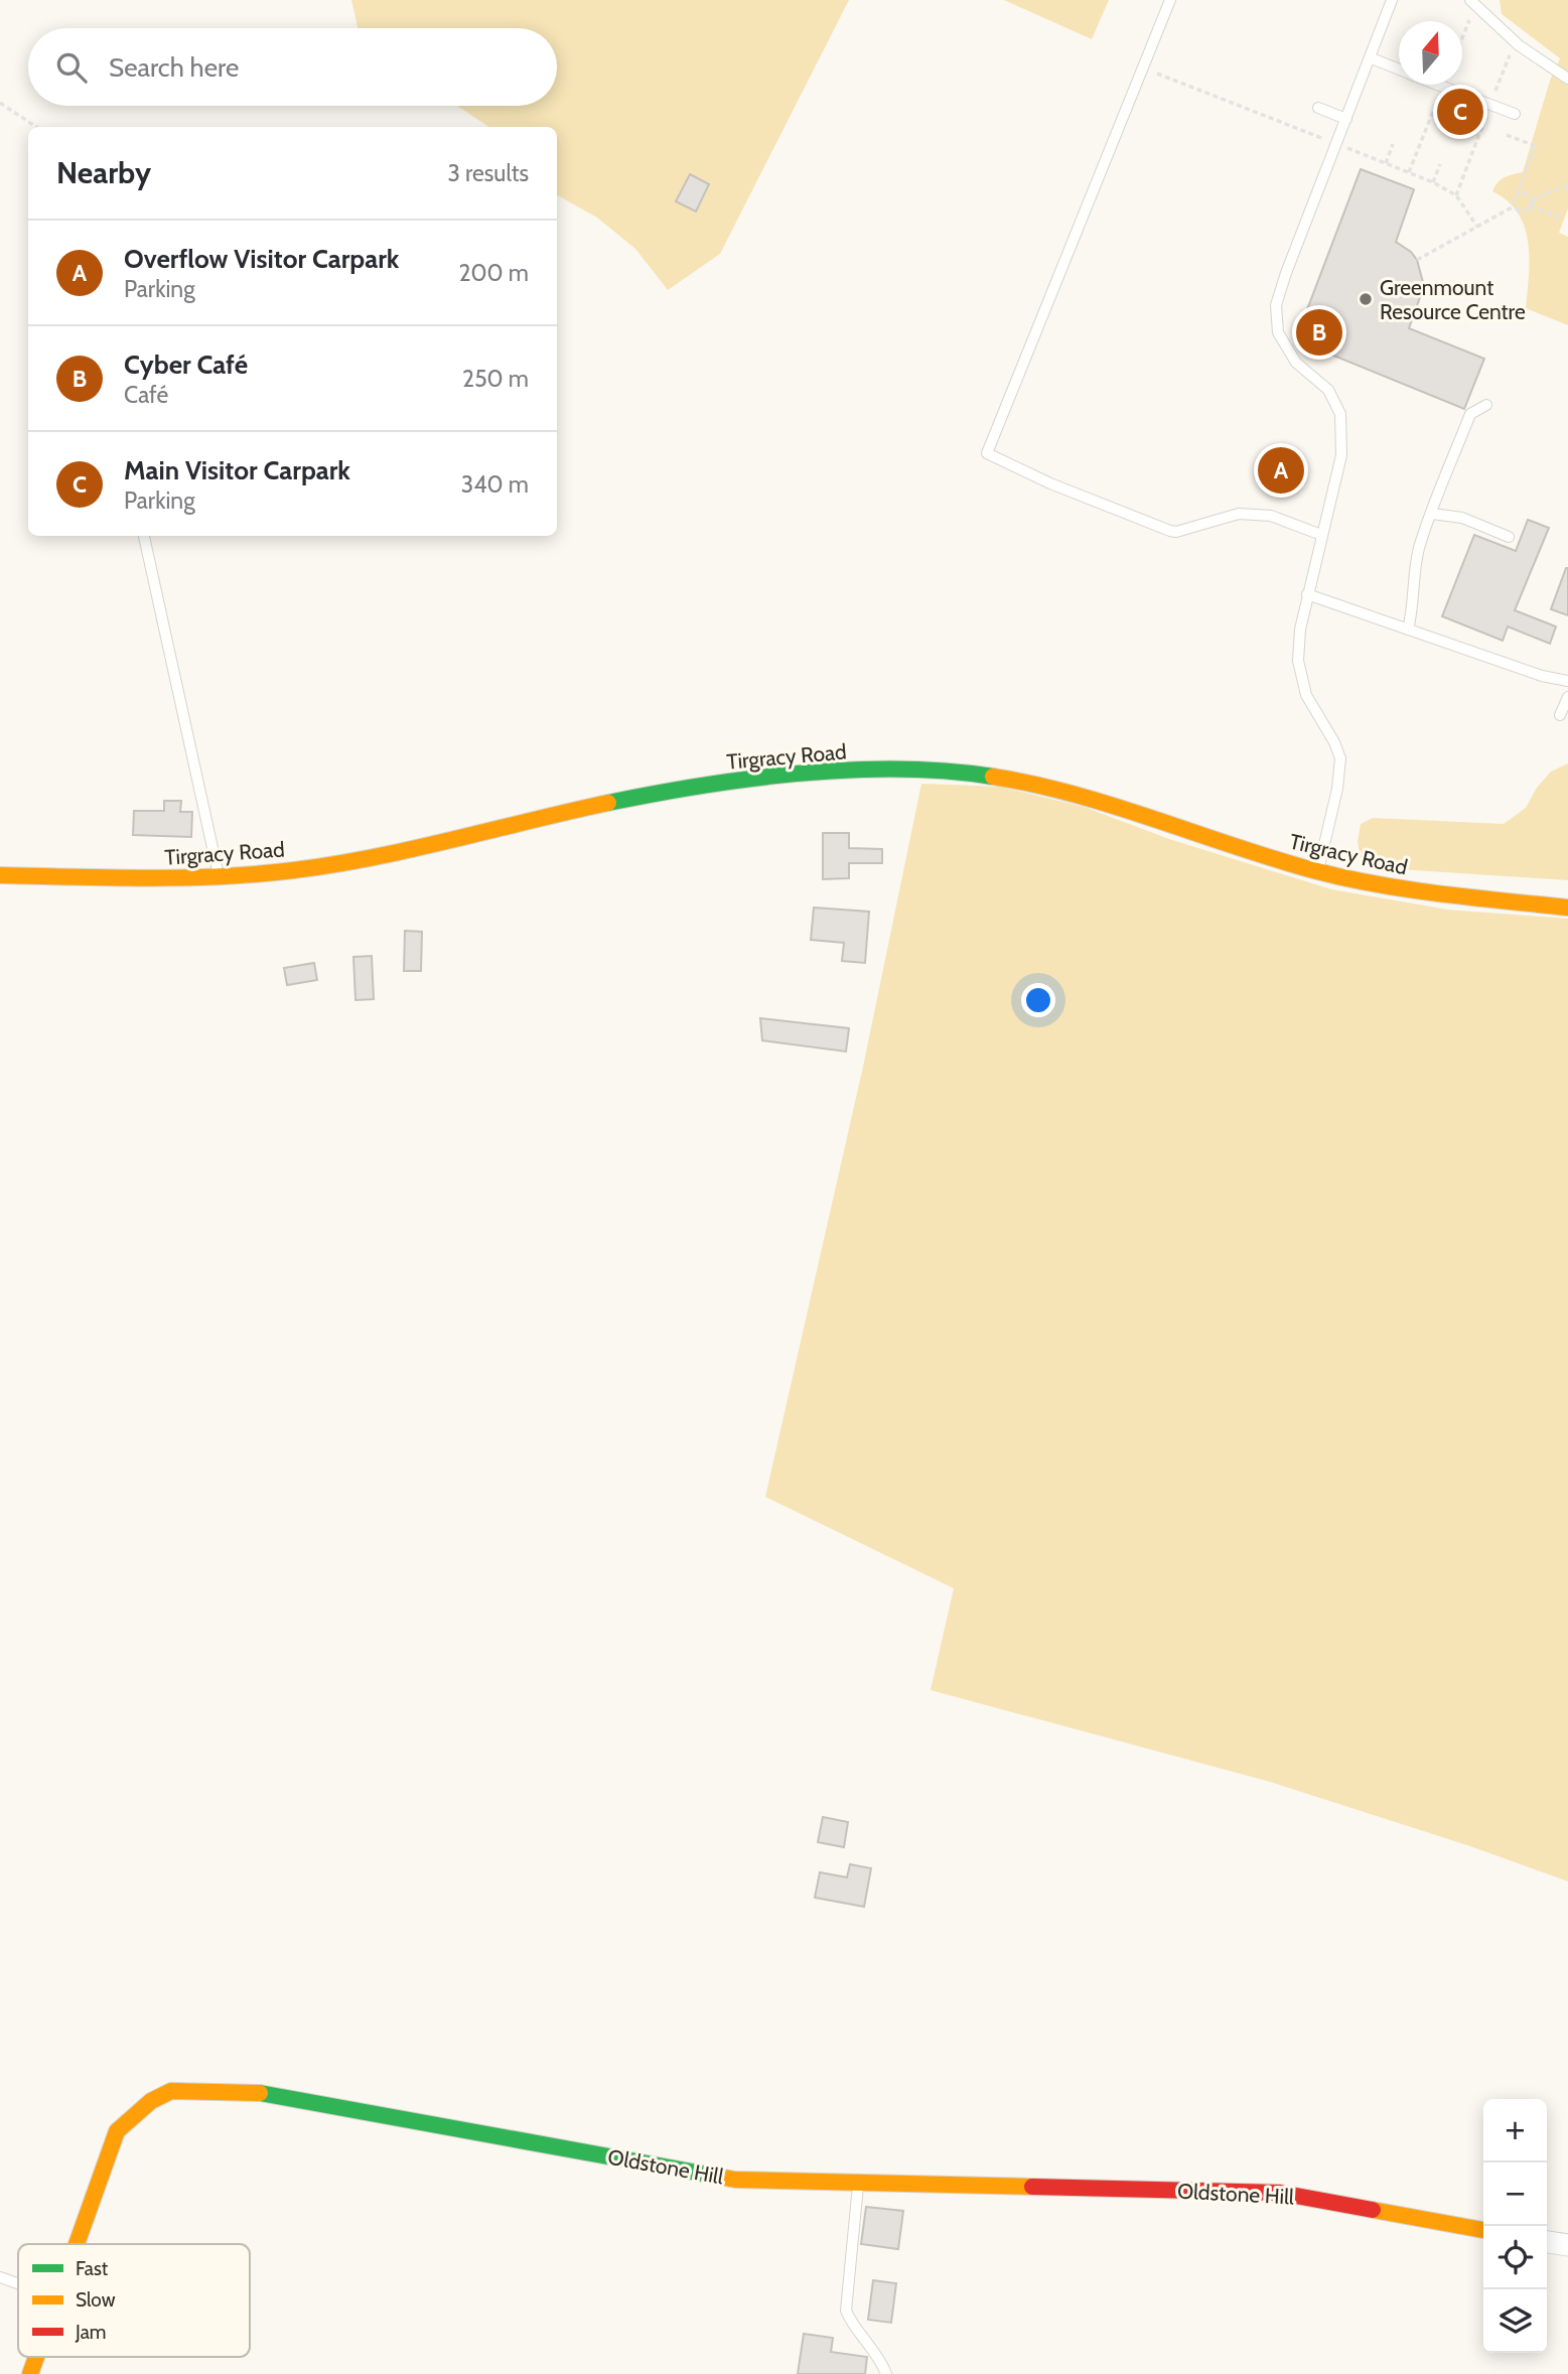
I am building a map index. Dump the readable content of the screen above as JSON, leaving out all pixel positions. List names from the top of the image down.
{
  "streets": {
    "street": ["Tirgracy Road", "Oldstone Hill"]
  },
  "places": ["Greenmount Resource Centre"],
  "legend": ["Fast", "Slow", "Jam"],
  "north": "top",
  "page": {
    "search": "Search here",
    "pins": ["C", "B", "A"],
    "heading": ["Nearby", "3 results"],
    "list": [
      {
        "mark": "A",
        "name": "Overflow Visitor Carpark",
        "note": "Parking",
        "value": "200 m"
      },
      {
        "mark": "B",
        "name": "Cyber Café",
        "note": "Café",
        "value": "250 m"
      },
      {
        "mark": "C",
        "name": "Main Visitor Carpark",
        "note": "Parking",
        "value": "340 m"
      }
    ],
    "map_buttons": ["+", "−"]
  }
}
